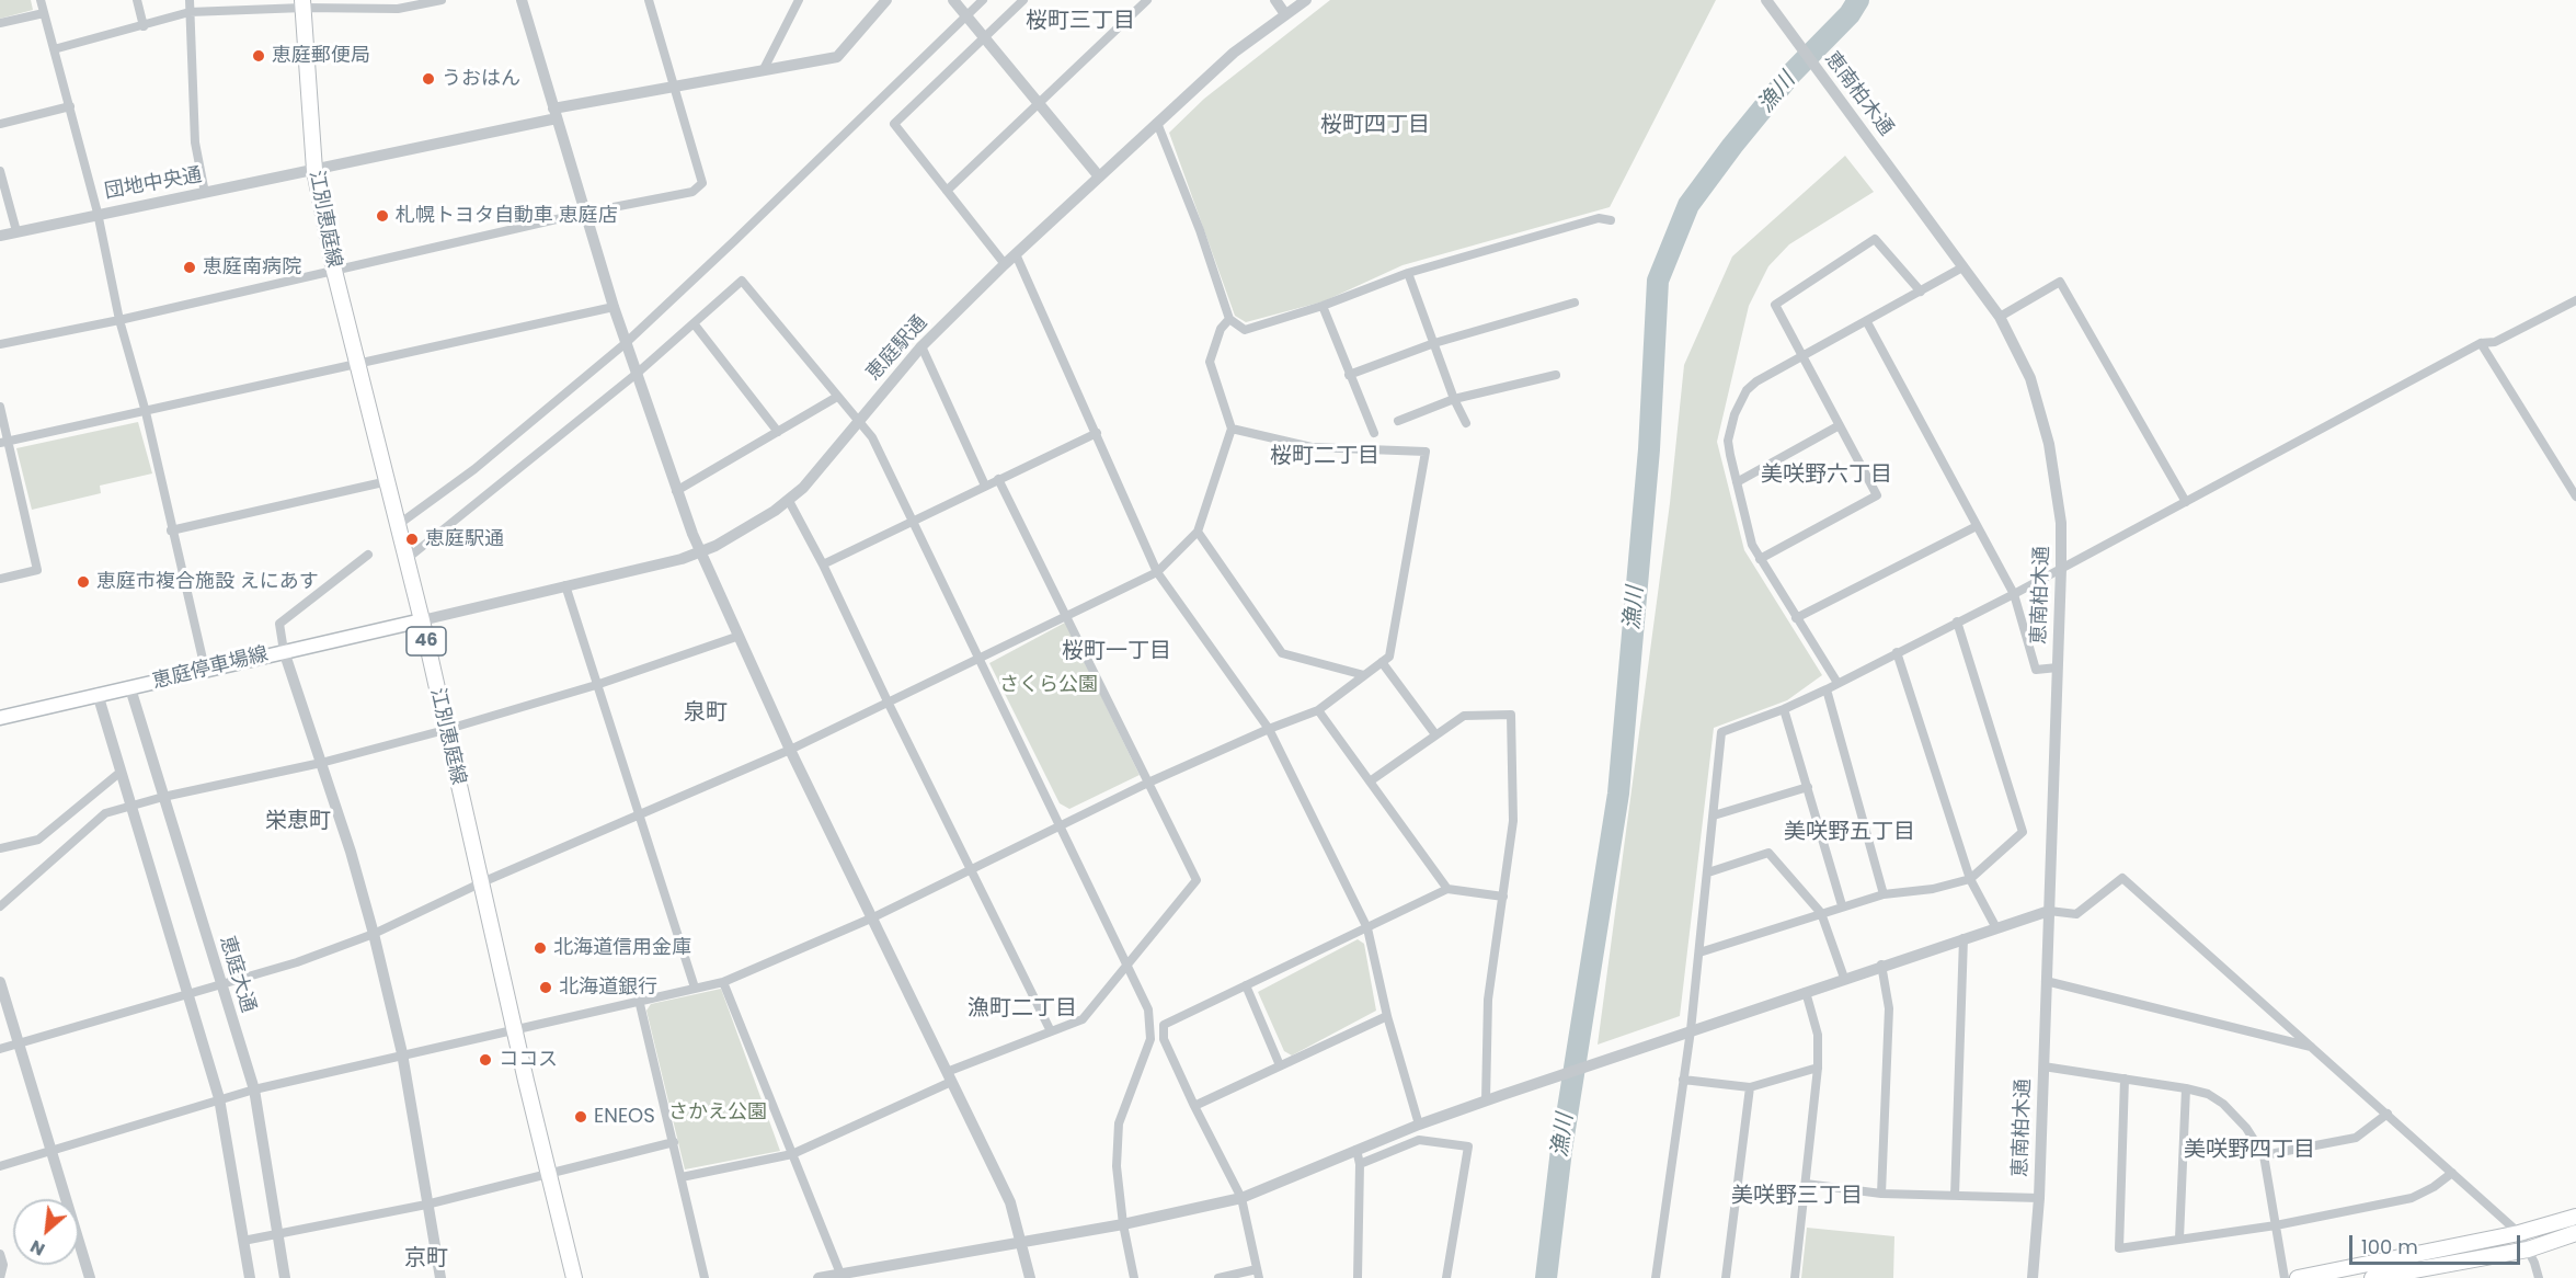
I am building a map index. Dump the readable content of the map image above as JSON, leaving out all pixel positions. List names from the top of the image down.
{
  "streets": {
    "main road": ["江別恵庭線", "46", "恵庭停車場線"],
    "street": [
      "恵南柏木通",
      "団地中央通",
      "恵庭駅通",
      "恵庭大通"
    ]
  },
  "crossings": [
    ["団地中央通", "江別恵庭線"],
    ["江別恵庭線", "恵庭駅通"],
    ["江別恵庭線", "恵庭停車場線"],
    ["恵庭駅通", "恵庭停車場線"],
    ["恵庭停車場線", "恵庭大通"]
  ],
  "districts": [
    "桜町三丁目",
    "桜町四丁目",
    "桜町二丁目",
    "美咲野六丁目",
    "桜町一丁目",
    "泉町",
    "栄恵町",
    "美咲野五丁目",
    "漁町二丁目",
    "美咲野四丁目",
    "美咲野三丁目",
    "京町"
  ],
  "water": ["漁川"],
  "parks": ["さくら公園", "さかえ公園"],
  "places": [
    "恵庭郵便局",
    "うおはん",
    "札幌トヨタ自動車 恵庭店",
    "恵庭南病院",
    "恵庭駅通",
    "恵庭市複合施設 えにあす",
    "北海道信用金庫",
    "北海道銀行",
    "ココス",
    "ENEOS"
  ],
  "scale_bar": "100 m",
  "north": "bottom left"
}
